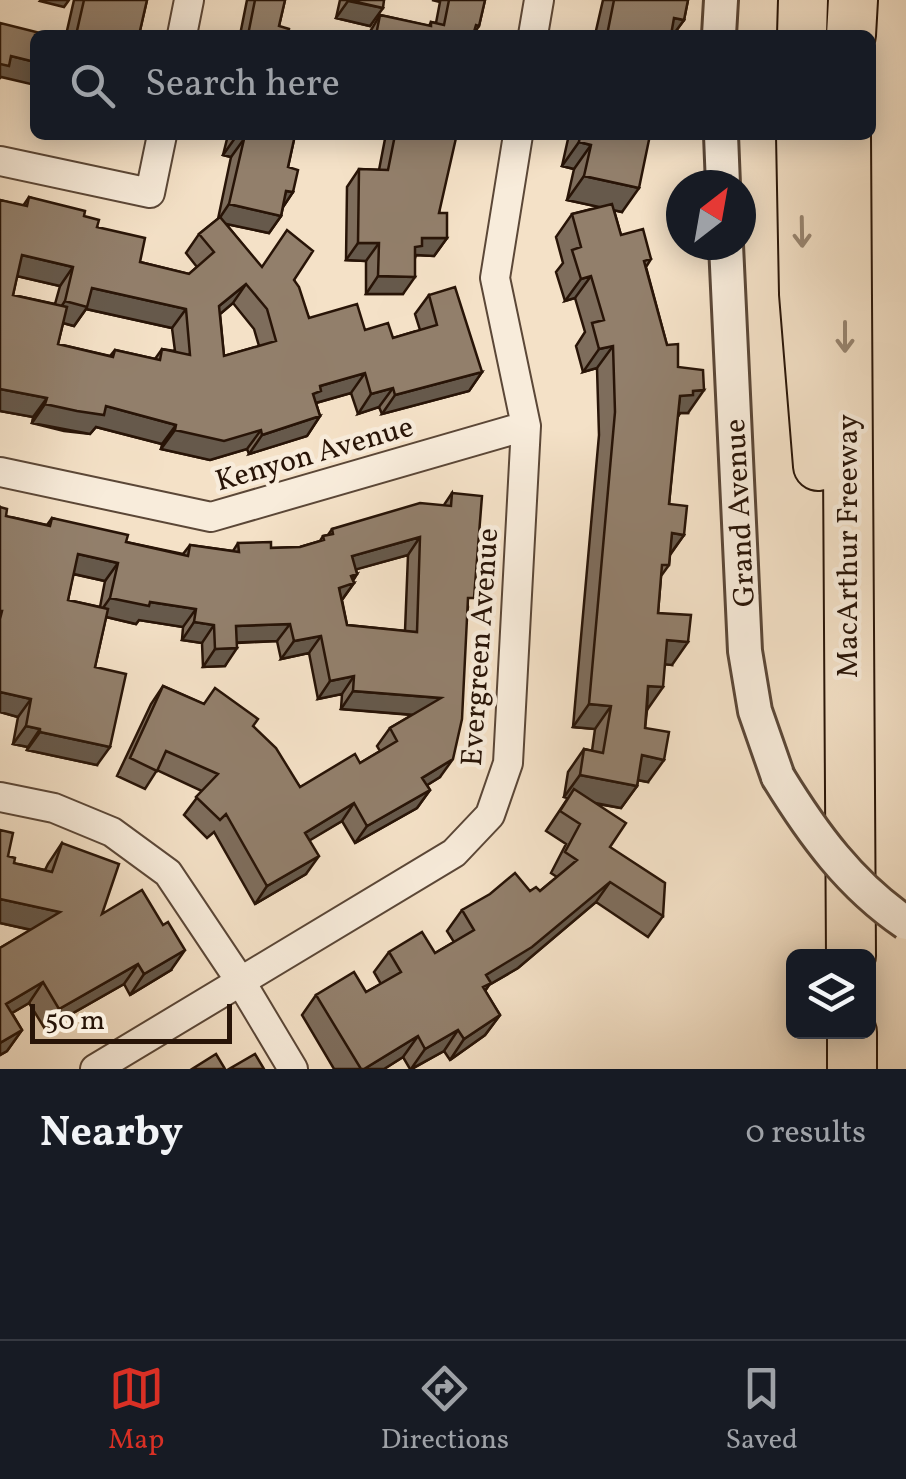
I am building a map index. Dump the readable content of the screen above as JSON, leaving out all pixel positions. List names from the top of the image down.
{
  "streets": {
    "highway": ["MacArthur Freeway"],
    "street": ["Kenyon Avenue", "Grand Avenue", "Evergreen Avenue"]
  },
  "crossings": [
    ["Kenyon Avenue", "Evergreen Avenue"]
  ],
  "scale_bar": "50 m",
  "north": "top right",
  "page": {
    "search": "Search here",
    "scale": "50 m",
    "heading": ["Nearby", "0 results"],
    "nav": ["Map", "Directions", "Saved"]
  }
}
